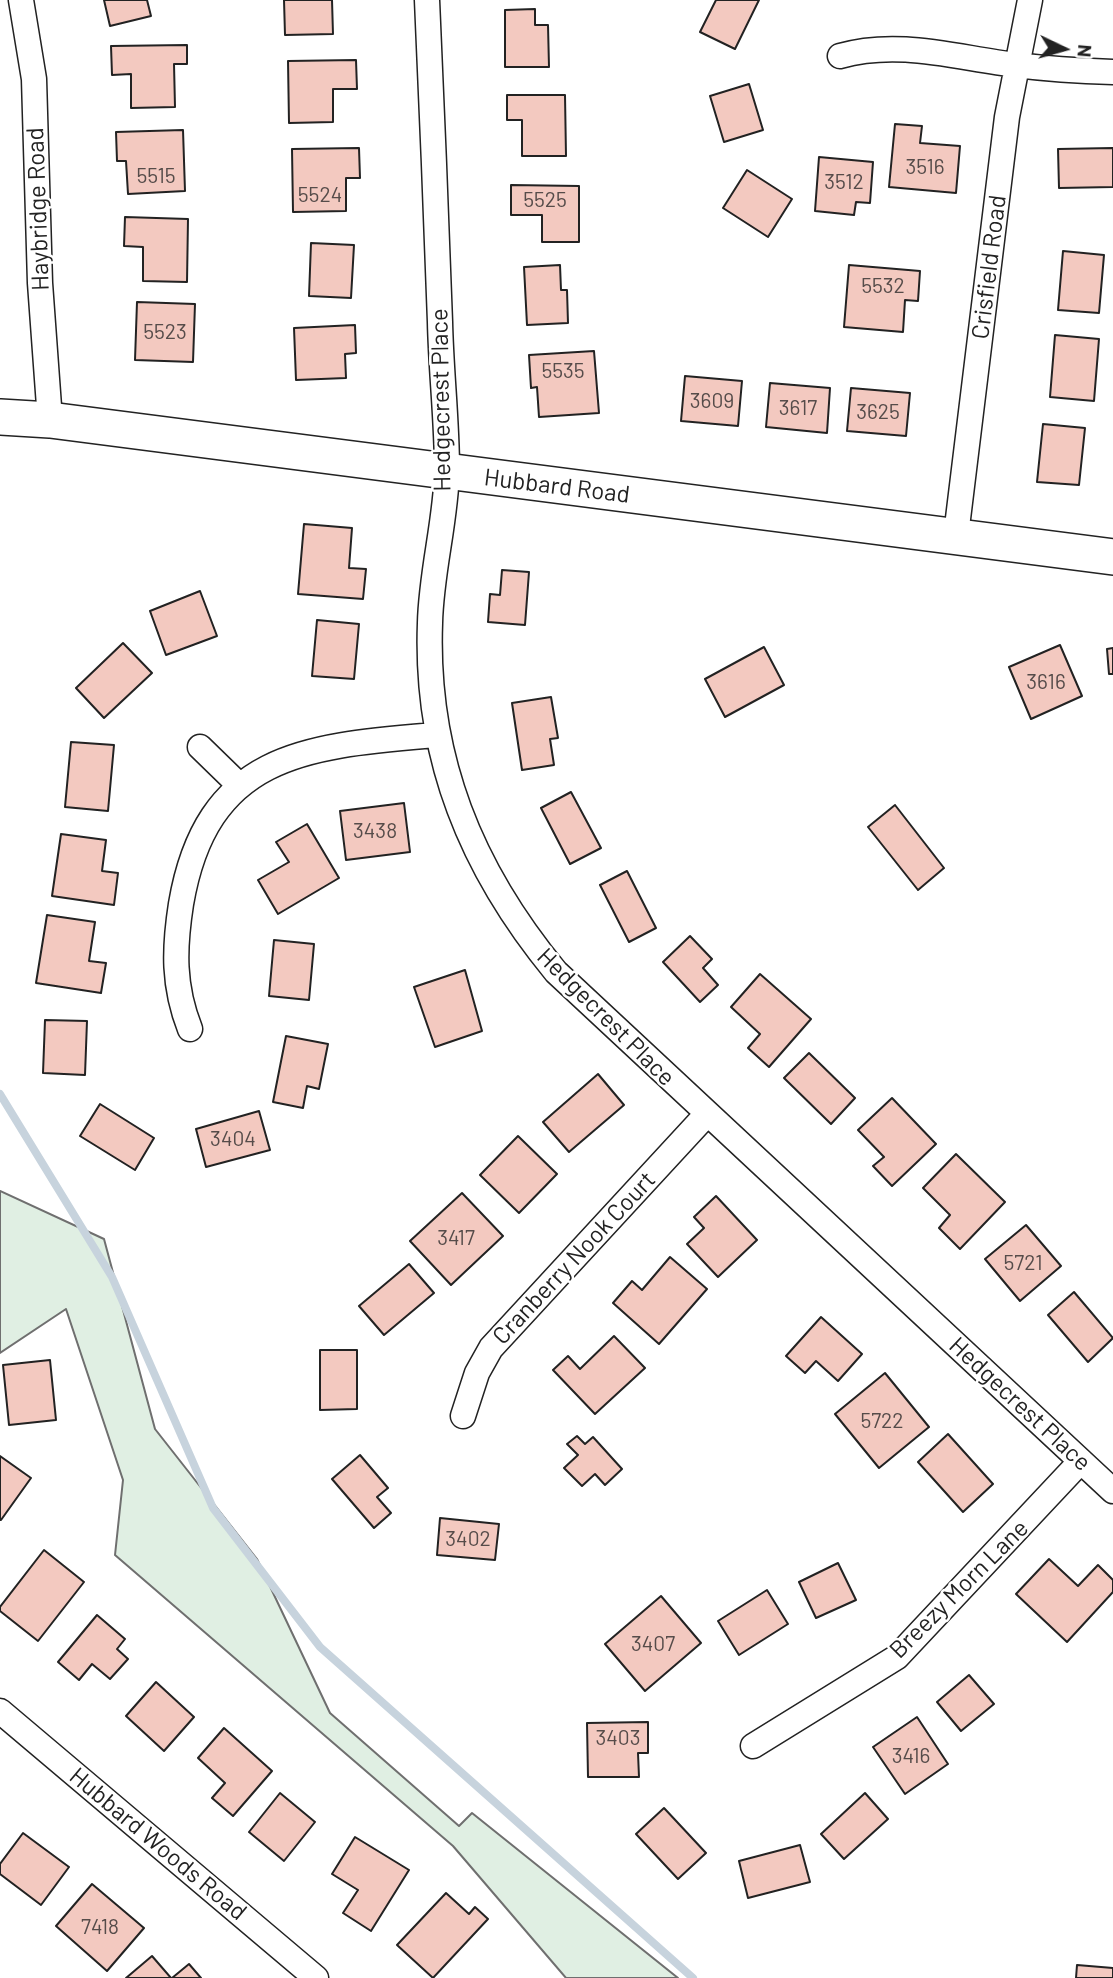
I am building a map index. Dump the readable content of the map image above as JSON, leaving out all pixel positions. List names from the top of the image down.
{
  "streets": {
    "main road": ["Hubbard Road"],
    "street": [
      "Haybridge Road",
      "Crisfield Road",
      "Hedgecrest Place",
      "Cranberry Nook Court",
      "Breezy Morn Lane",
      "Hubbard Woods Road"
    ]
  },
  "crossings": [
    ["Haybridge Road", "Hubbard Road"],
    ["Crisfield Road", "Hubbard Road"],
    ["Hedgecrest Place", "Hubbard Road"],
    ["Hedgecrest Place", "Cranberry Nook Court"],
    ["Hedgecrest Place", "Breezy Morn Lane"]
  ],
  "house_numbers": [
    "3516",
    "5515",
    "3512",
    "5524",
    "5525",
    "5532",
    "5523",
    "5535",
    "3609",
    "3617",
    "3625",
    "3616",
    "3438",
    "3404",
    "3417",
    "5721",
    "5722",
    "3402",
    "3407",
    "3403",
    "3416",
    "7418"
  ],
  "north": "right"
}
